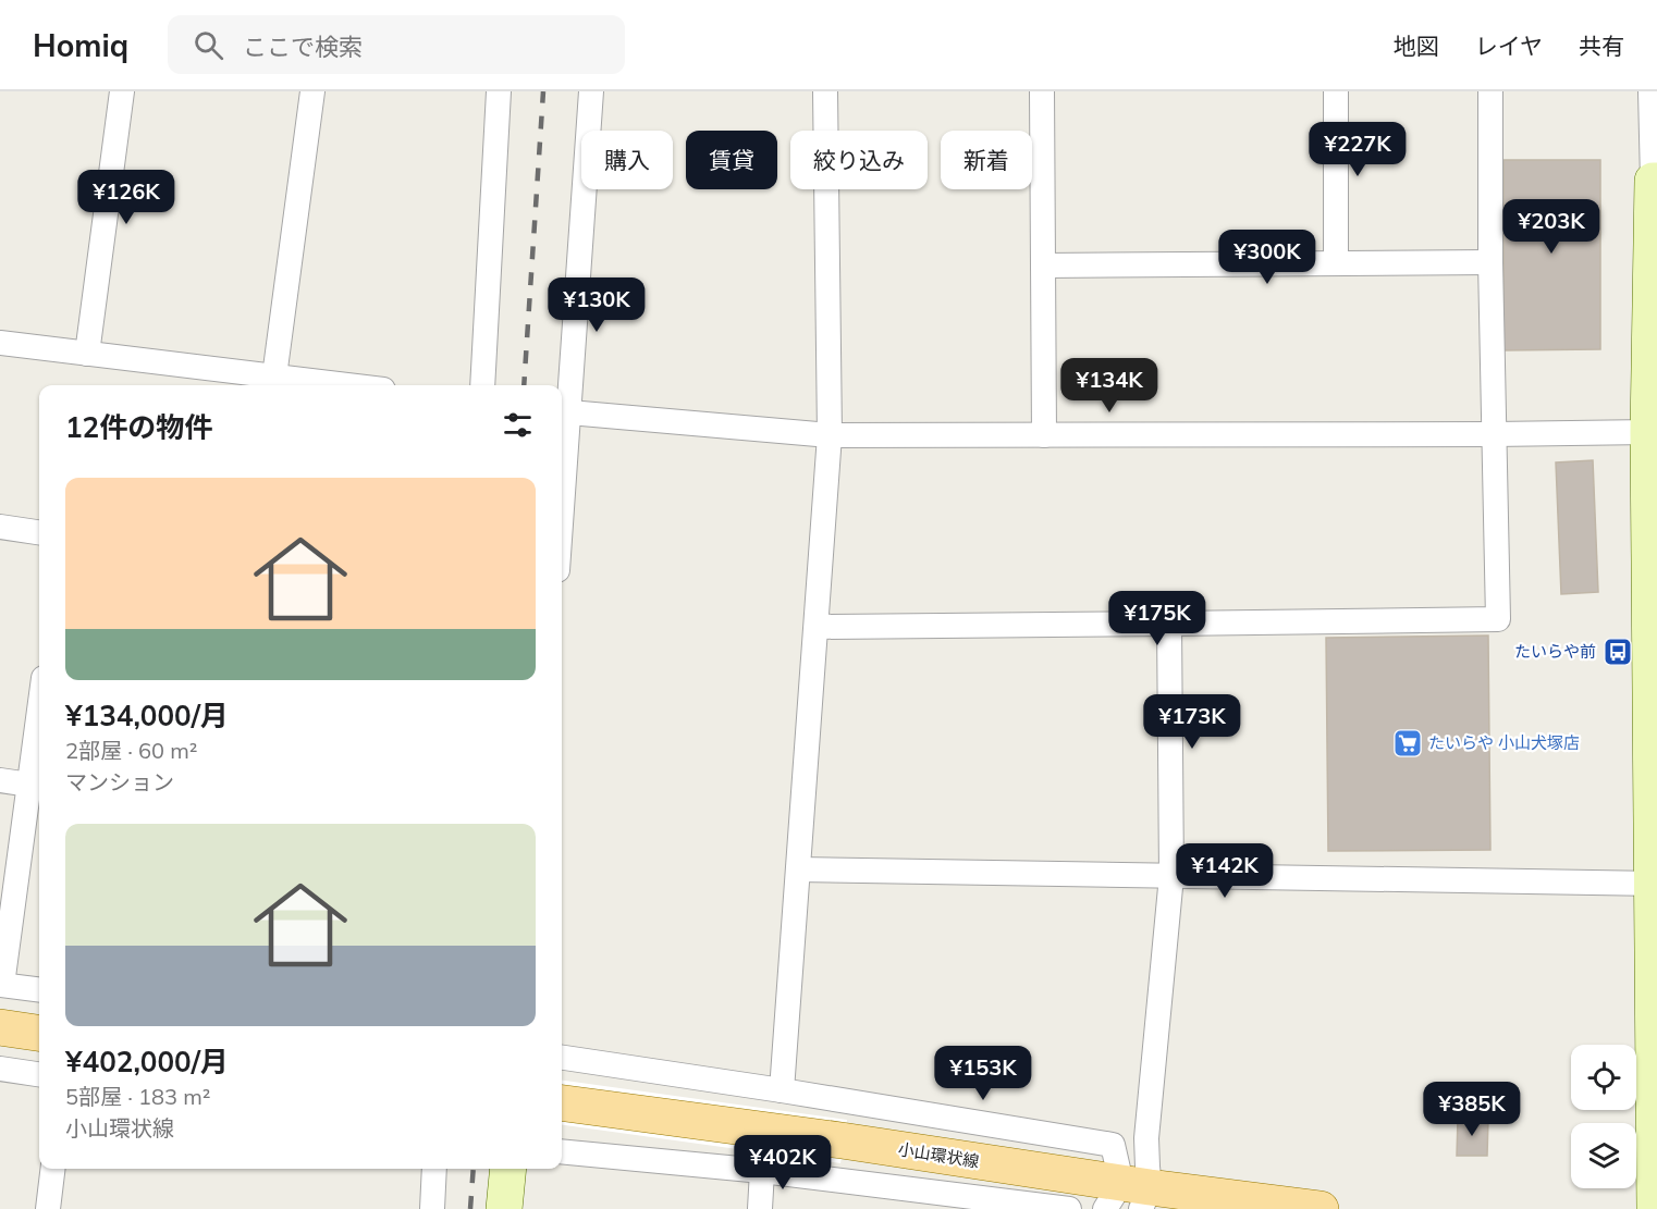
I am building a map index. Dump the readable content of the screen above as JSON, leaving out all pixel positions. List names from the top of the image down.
{
  "streets": {
    "main road": ["小山環状線"]
  },
  "places": {
    "bus stop": ["たいらや前"],
    "supermarket": ["たいらや 小山犬塚店"]
  },
  "page": {
    "header": "Homiq",
    "search": "ここで検索",
    "nav": ["地図", "レイヤ", "共有"],
    "price": [
      "¥227K",
      "¥126K",
      "¥203K",
      "¥300K",
      "¥130K",
      "¥134K",
      "¥175K",
      "¥173K",
      "¥142K",
      "¥153K",
      "¥385K",
      "¥402K"
    ],
    "chip": [
      "購入",
      "賃貸",
      "絞り込み",
      "新着"
    ],
    "heading": "12件の物件",
    "list": [
      {
        "name": "¥134,000/月",
        "note": "2部屋 · 60 m² · マンション"
      },
      {
        "name": "¥402,000/月",
        "note": "5部屋 · 183 m² · 小山環状線"
      }
    ]
  }
}
